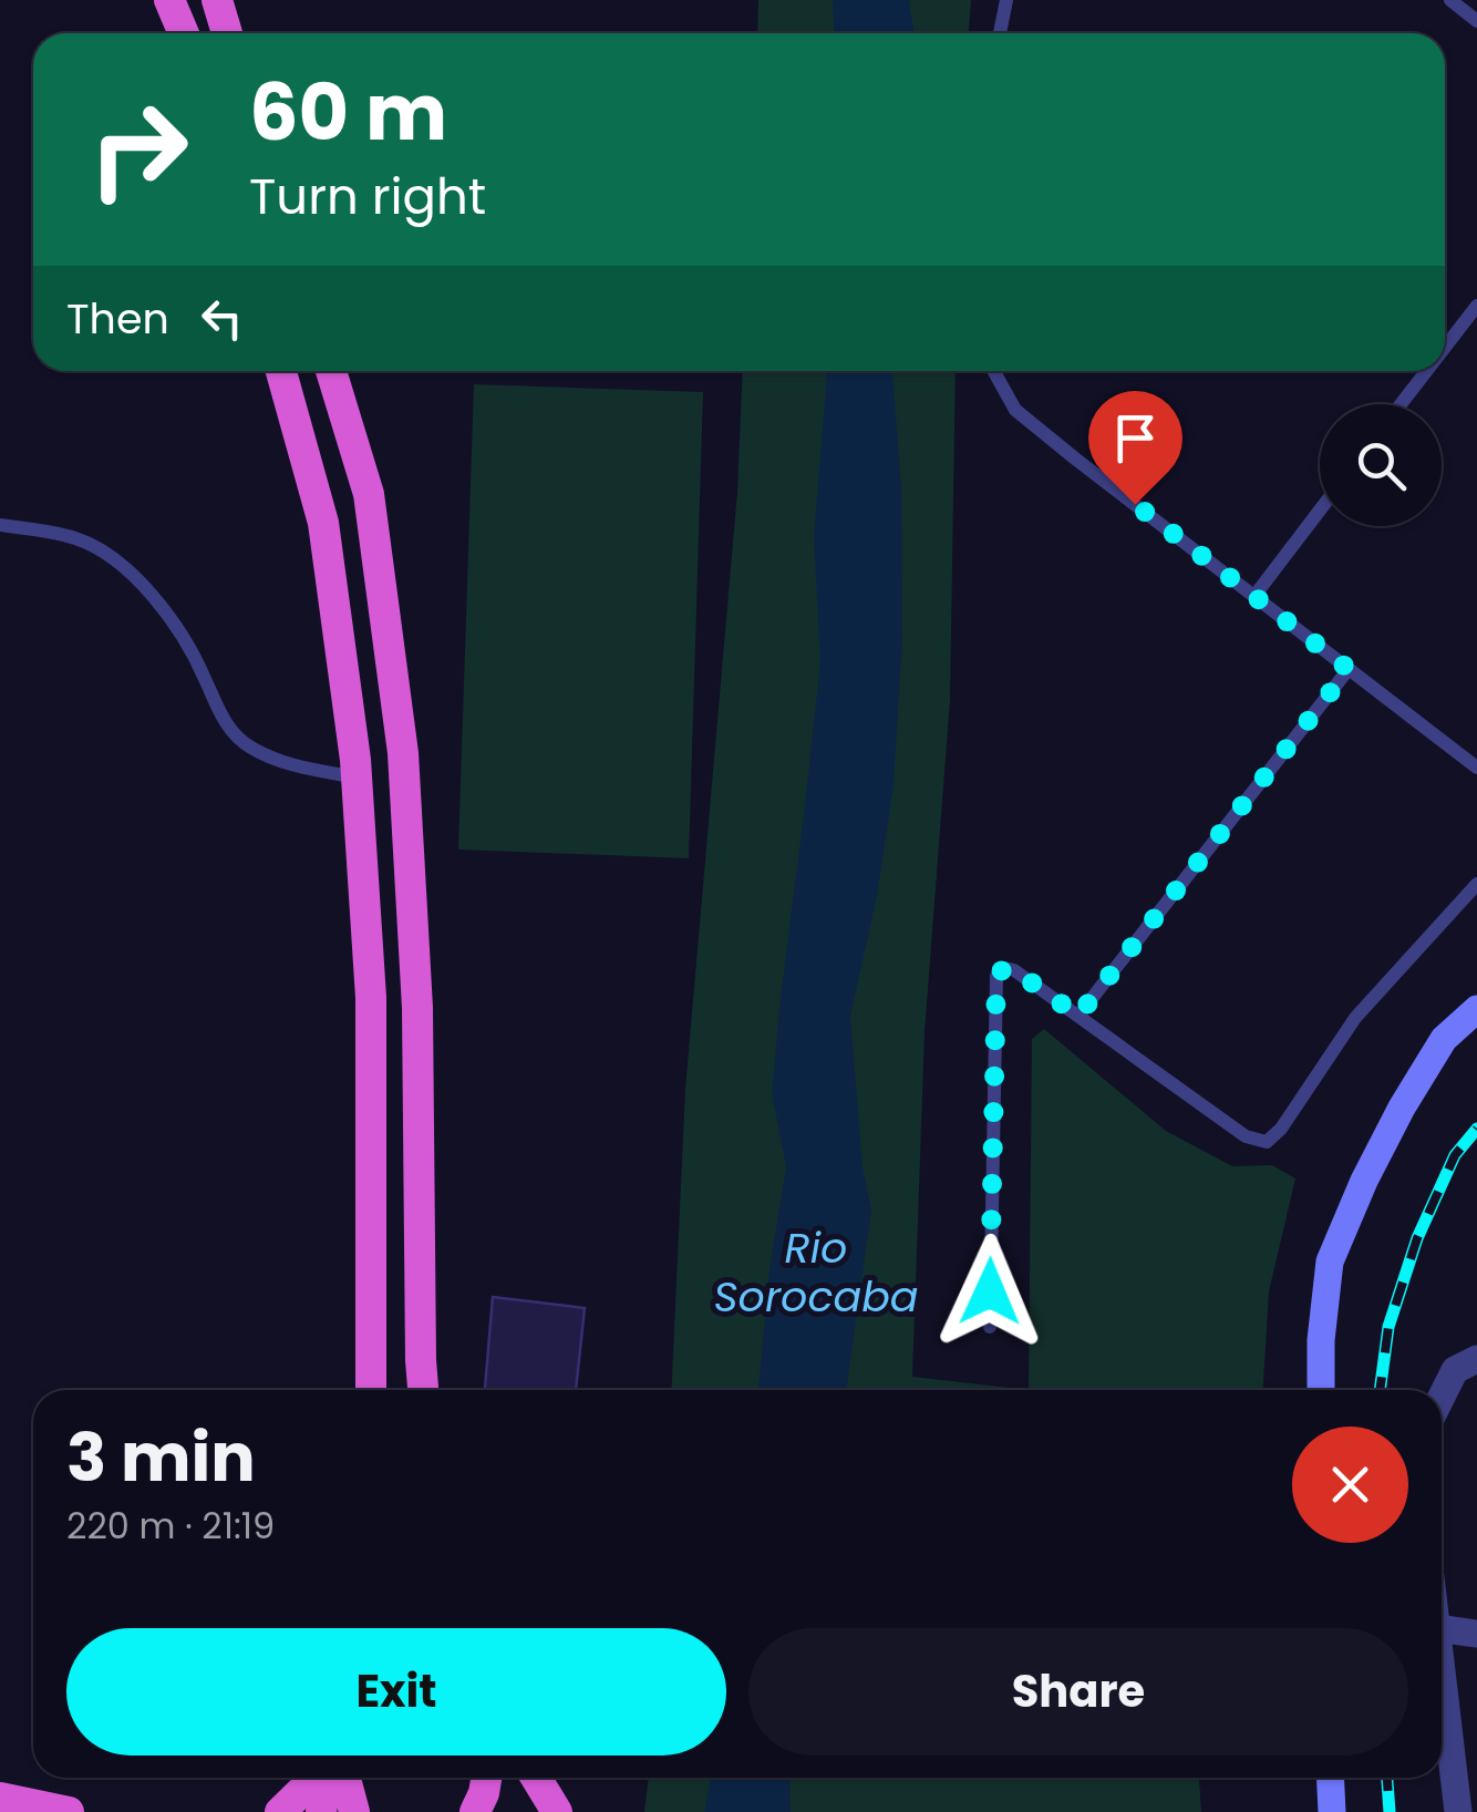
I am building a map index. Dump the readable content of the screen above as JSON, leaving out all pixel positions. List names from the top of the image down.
{
  "water": ["Rio Sorocaba"],
  "page": {
    "turn": ["60 m", "Turn right"],
    "then": "Then",
    "heading": ["3 min", "220 m · 21:19"],
    "buttons": ["Exit", "Share"]
  }
}
